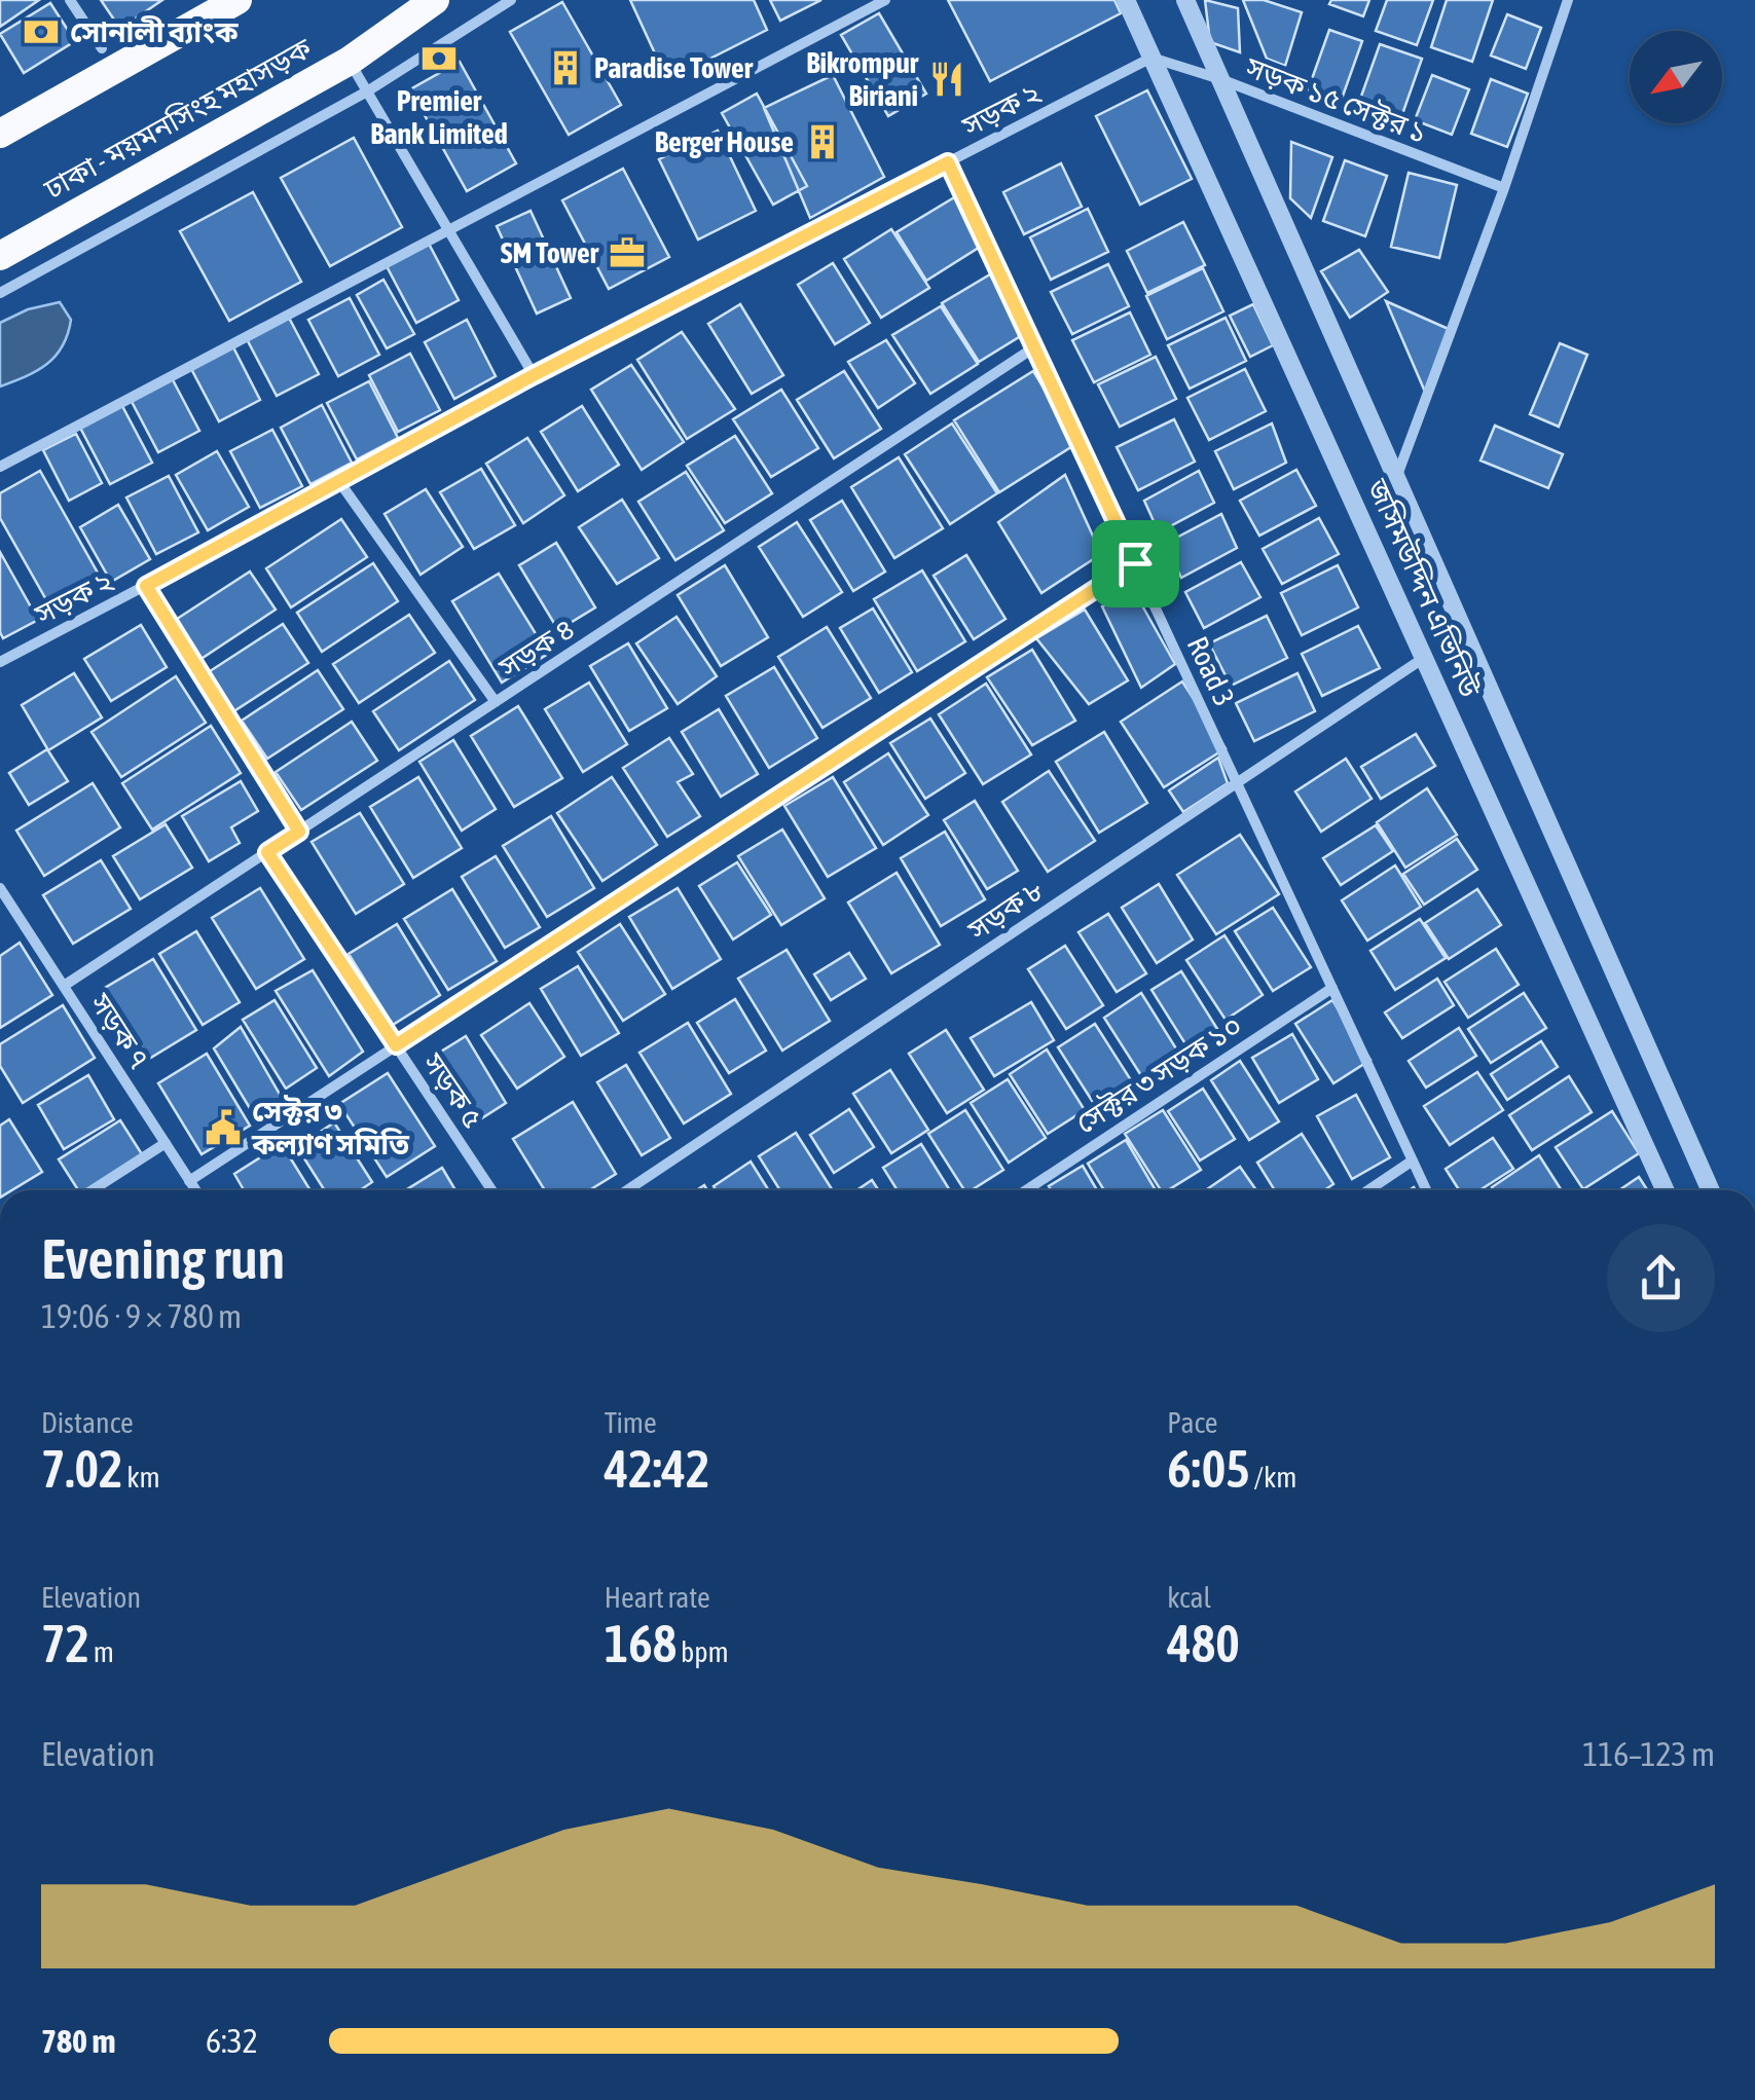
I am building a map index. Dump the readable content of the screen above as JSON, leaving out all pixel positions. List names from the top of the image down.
{
  "streets": {
    "highway": ["ঢাকা - ময়মনসিংহ মহাসড়ক"],
    "street": [
      "সড়ক ১৫ সেক্টর ১",
      "সড়ক ২",
      "জসিমউদ্দিন এভিনিউ",
      "সড়ক ৪",
      "Road 3",
      "সড়ক ৮",
      "সড়ক ৭",
      "সেক্টর ৩ সড়ক ১০",
      "সড়ক ৫"
    ]
  },
  "crossings": [
    ["সড়ক ১৫ সেক্টর ১", "সড়ক ২"],
    ["সড়ক ১৫ সেক্টর ১", "জসিমউদ্দিন এভিনিউ"],
    ["সড়ক ২", "জসিমউদ্দিন এভিনিউ"],
    ["সড়ক ২", "Road 3"],
    ["জসিমউদ্দিন এভিনিউ", "সড়ক ৮"],
    ["সড়ক ৪", "Road 3"],
    ["সড়ক ৪", "সড়ক ৭"],
    ["সড়ক ৪", "সড়ক ৫"],
    ["Road 3", "সড়ক ৮"],
    ["Road 3", "সেক্টর ৩ সড়ক ১০"]
  ],
  "places": {
    "bank": ["সোনালী ব্যাংক", "Premier Bank Limited"],
    "building": ["Paradise Tower", "Berger House"],
    "restaurant": ["Bikrompur Biriani"],
    "office": ["SM Tower"],
    "public building": ["সেক্টর ৩ কল্যাণ সমিতি"]
  },
  "north": "bottom left",
  "page": {
    "heading": ["Evening run", "19:06 · 9 × 780 m"],
    "stats": [
      ["Distance", "7.02 km"],
      ["Time", "42:42"],
      ["Pace", "6:05 /km"],
      ["Elevation", "72 m"],
      ["Heart rate", "168 bpm"],
      ["kcal", "480"]
    ],
    "chart": ["Elevation", "116–123 m"],
    "list": [
      {
        "name": "780 m",
        "note": "6:32"
      }
    ]
  }
}
